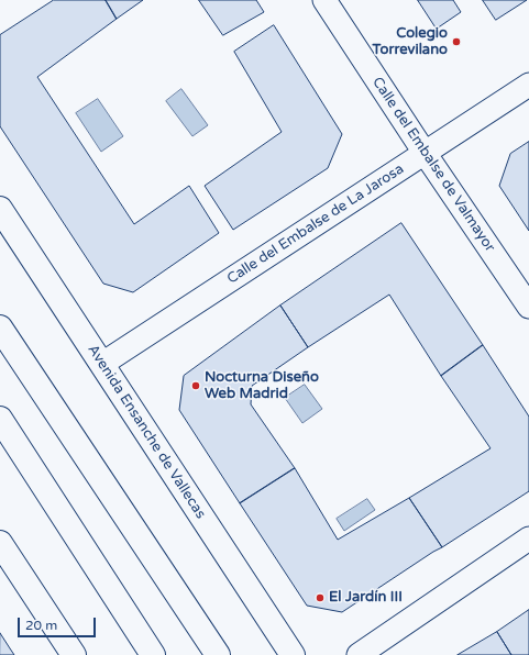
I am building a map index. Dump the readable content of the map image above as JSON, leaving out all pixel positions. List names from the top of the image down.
{
  "streets": {
    "street": ["Calle del Embalse de Valmayor", "Calle del Embalse de La Jarosa", "Avenida Ensanche de Vallecas"]
  },
  "crossings": [
    ["Calle del Embalse de Valmayor", "Calle del Embalse de La Jarosa"],
    ["Calle del Embalse de La Jarosa", "Avenida Ensanche de Vallecas"]
  ],
  "places": ["Colegio Torrevilano", "Nocturna Diseño Web Madrid", "El Jardín III"],
  "scale_bar": "20 m"
}
